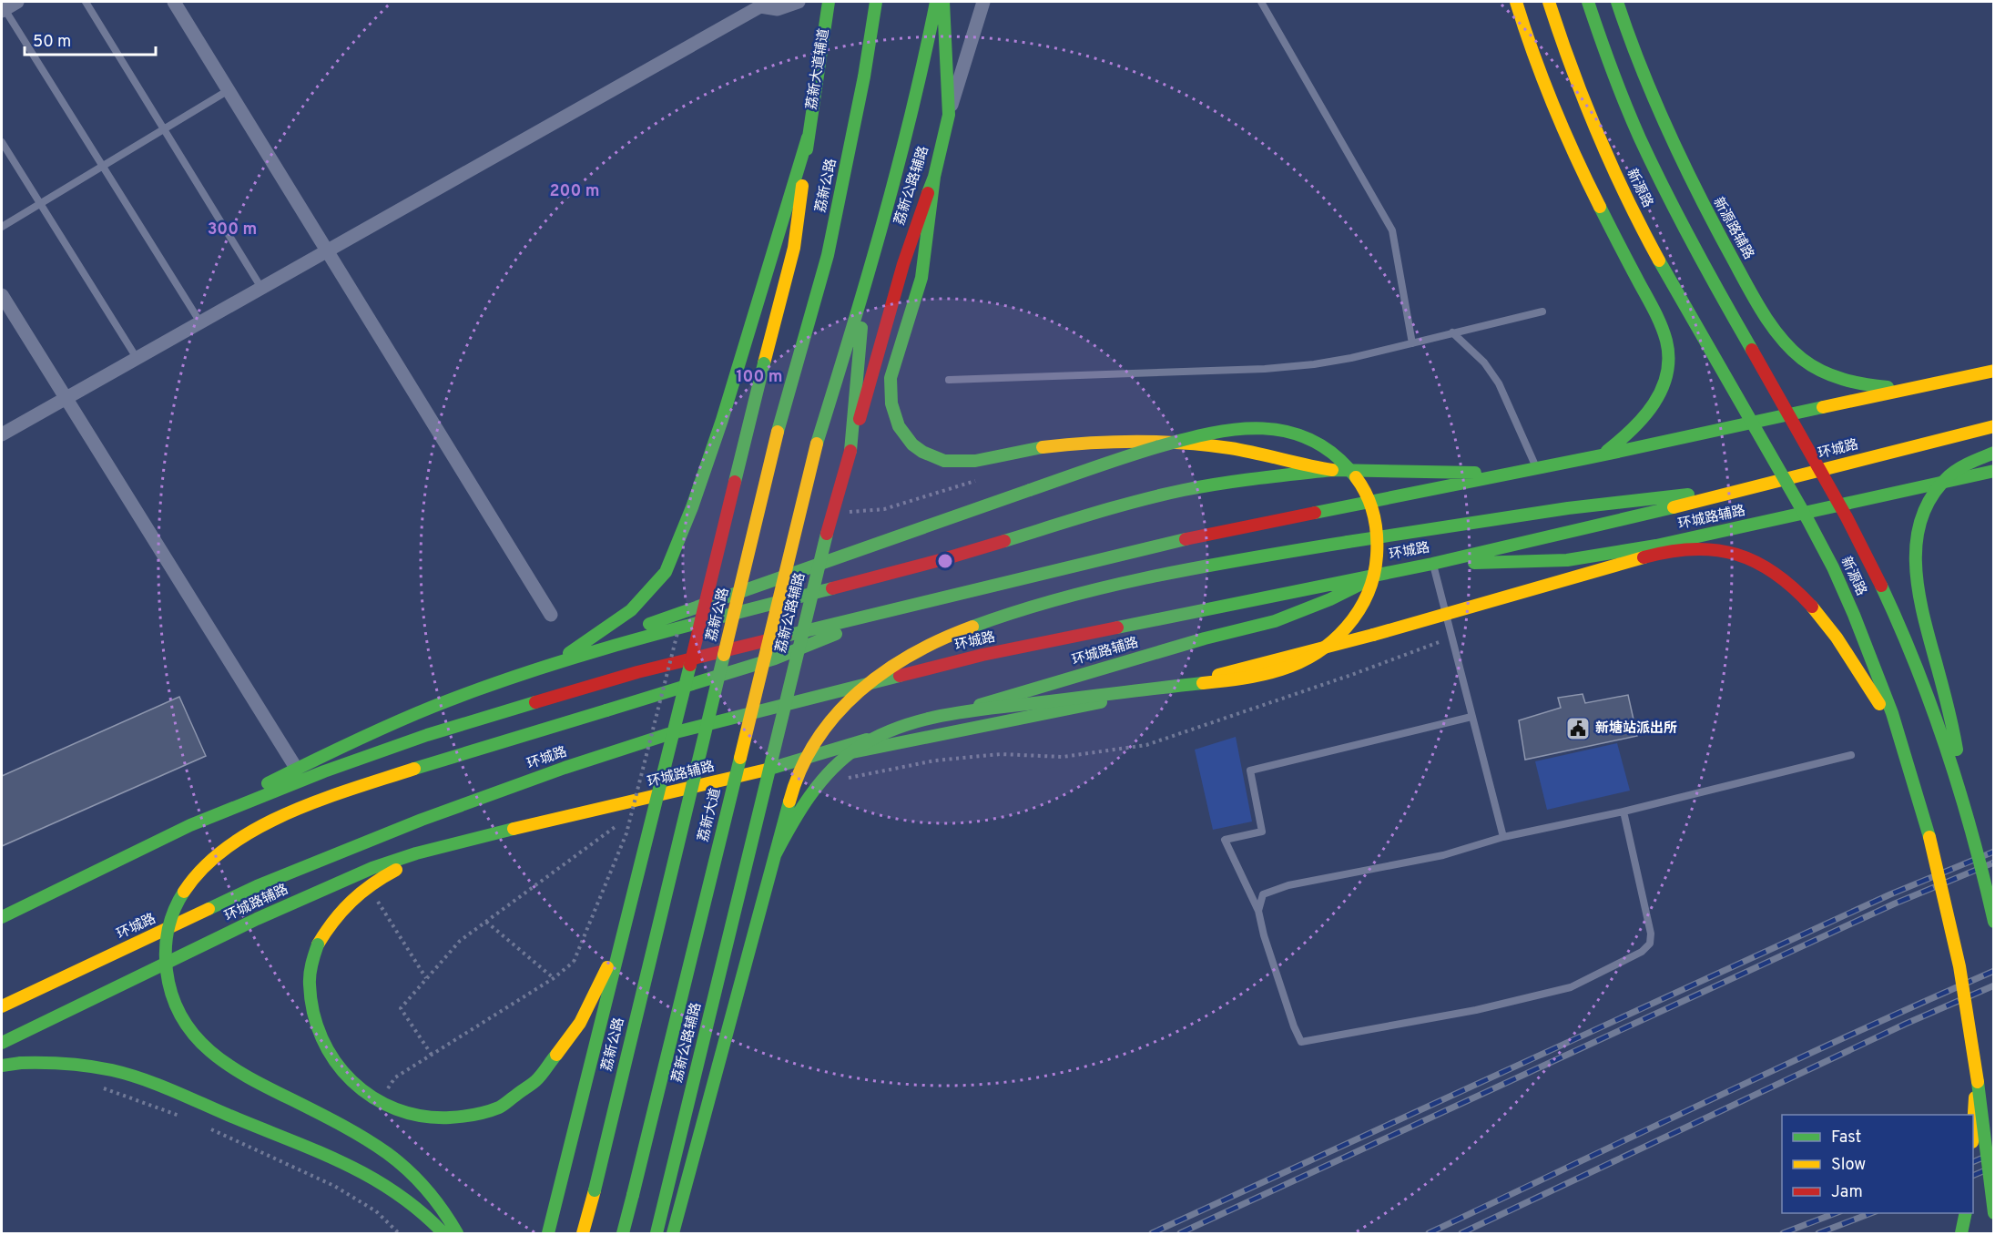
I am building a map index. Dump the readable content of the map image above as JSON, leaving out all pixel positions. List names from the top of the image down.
{
  "streets": {
    "main road": [
      "荔新大道辅道",
      "荔新公路",
      "荔新公路辅路",
      "新源路",
      "新源路辅路",
      "环城路",
      "环城路辅路",
      "荔新大道"
    ]
  },
  "crossings": [
    ["环城路", "环城路辅路"]
  ],
  "places": {
    "public building": ["新塘站派出所"]
  },
  "legend": ["Fast", "Slow", "Jam"],
  "scale_bar": "50 m",
  "rings": ["200 m", "300 m", "100 m"]
}
